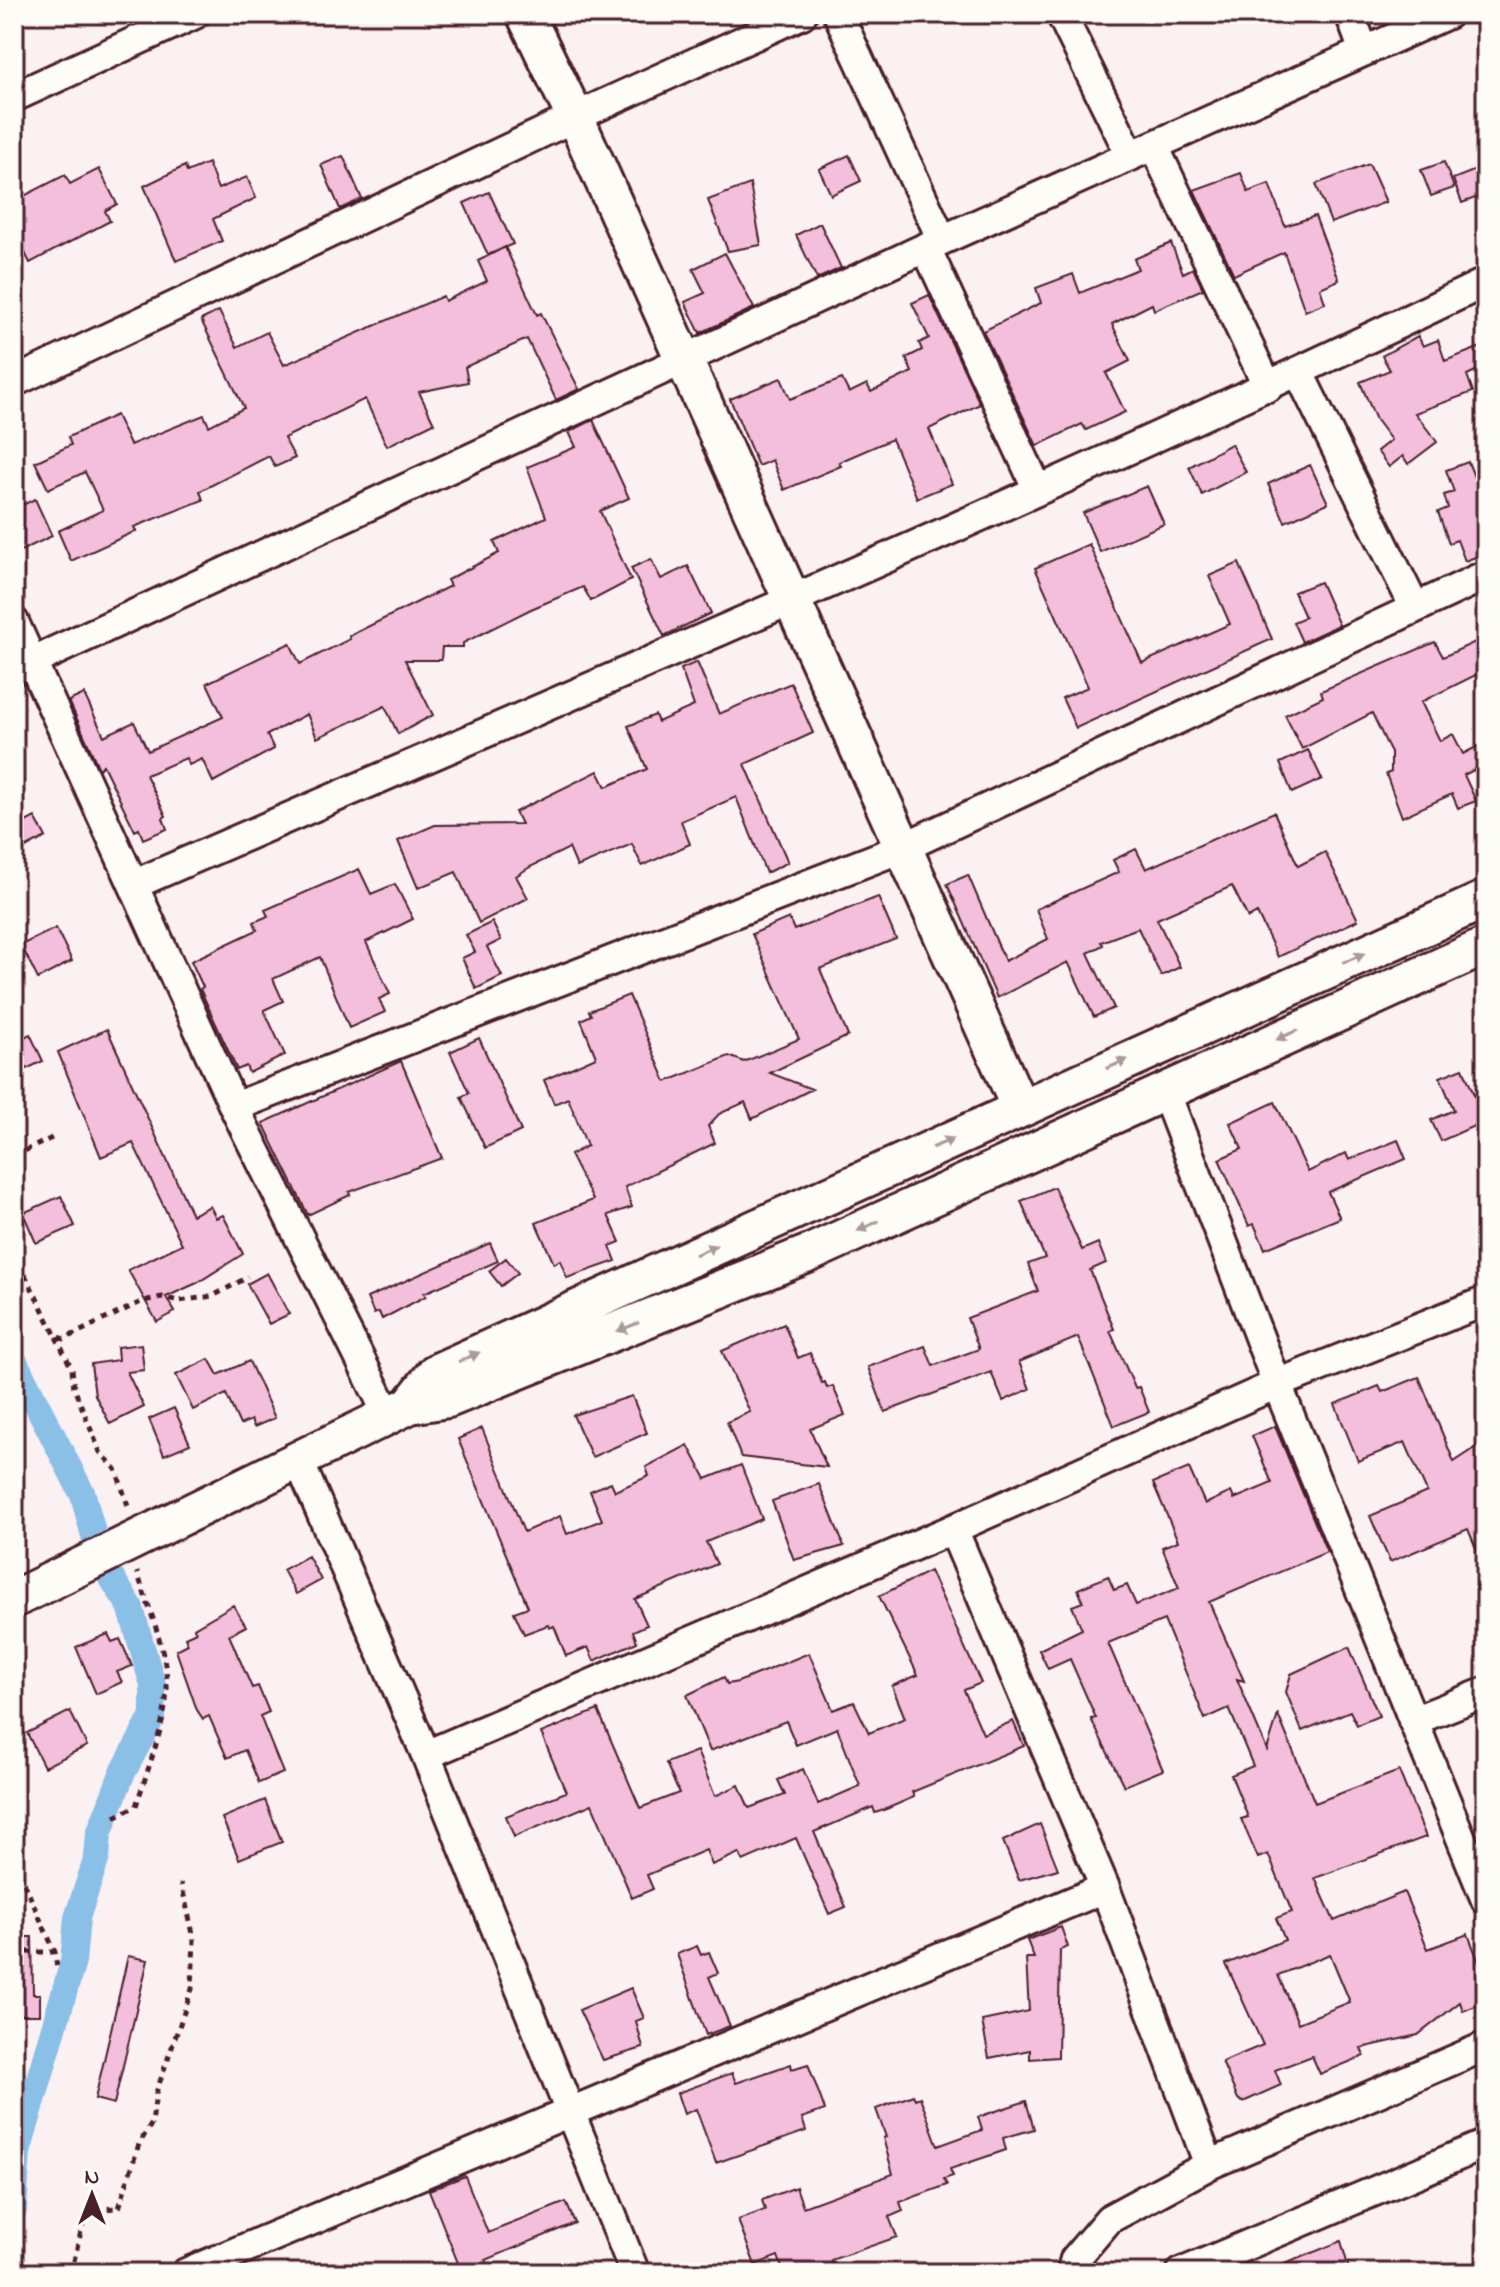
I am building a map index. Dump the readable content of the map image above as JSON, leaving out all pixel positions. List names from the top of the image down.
{
  "north": "top"
}
